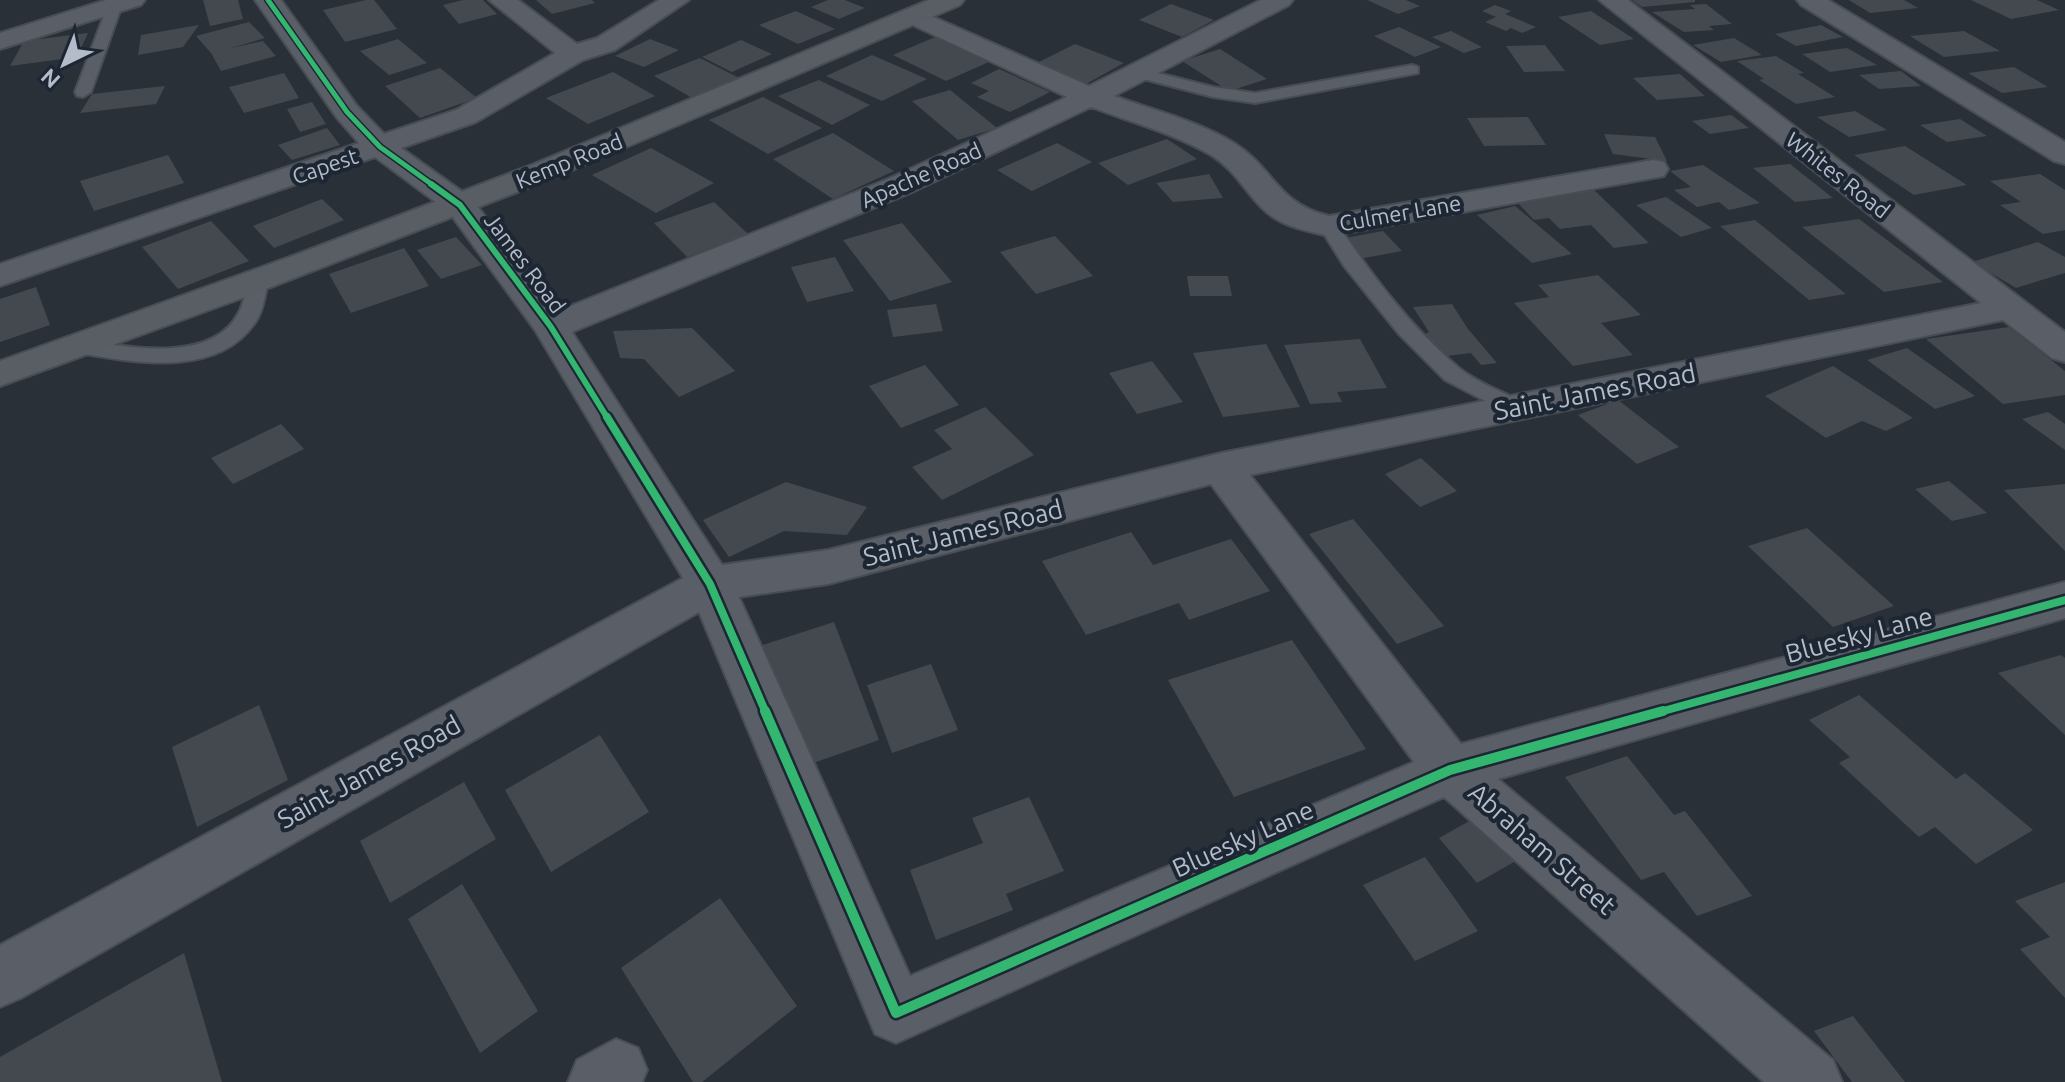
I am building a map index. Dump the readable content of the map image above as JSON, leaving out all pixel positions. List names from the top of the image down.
{
  "streets": {
    "street": [
      "Kemp Road",
      "Capest",
      "Apache Road",
      "Whites Road",
      "Culmer Lane",
      "James Road",
      "Saint James Road",
      "Bluesky Lane",
      "Abraham Street"
    ]
  },
  "crossings": [
    ["Kemp Road", "Culmer Lane"],
    ["Kemp Road", "James Road"],
    ["Capest", "James Road"],
    ["Apache Road", "Culmer Lane"],
    ["Apache Road", "James Road"],
    ["Whites Road", "Saint James Road"],
    ["James Road", "Saint James Road"],
    ["James Road", "Bluesky Lane"],
    ["Saint James Road", "Bluesky Lane"],
    ["Saint James Road", "Abraham Street"],
    ["Bluesky Lane", "Abraham Street"]
  ],
  "north": "bottom left"
}
